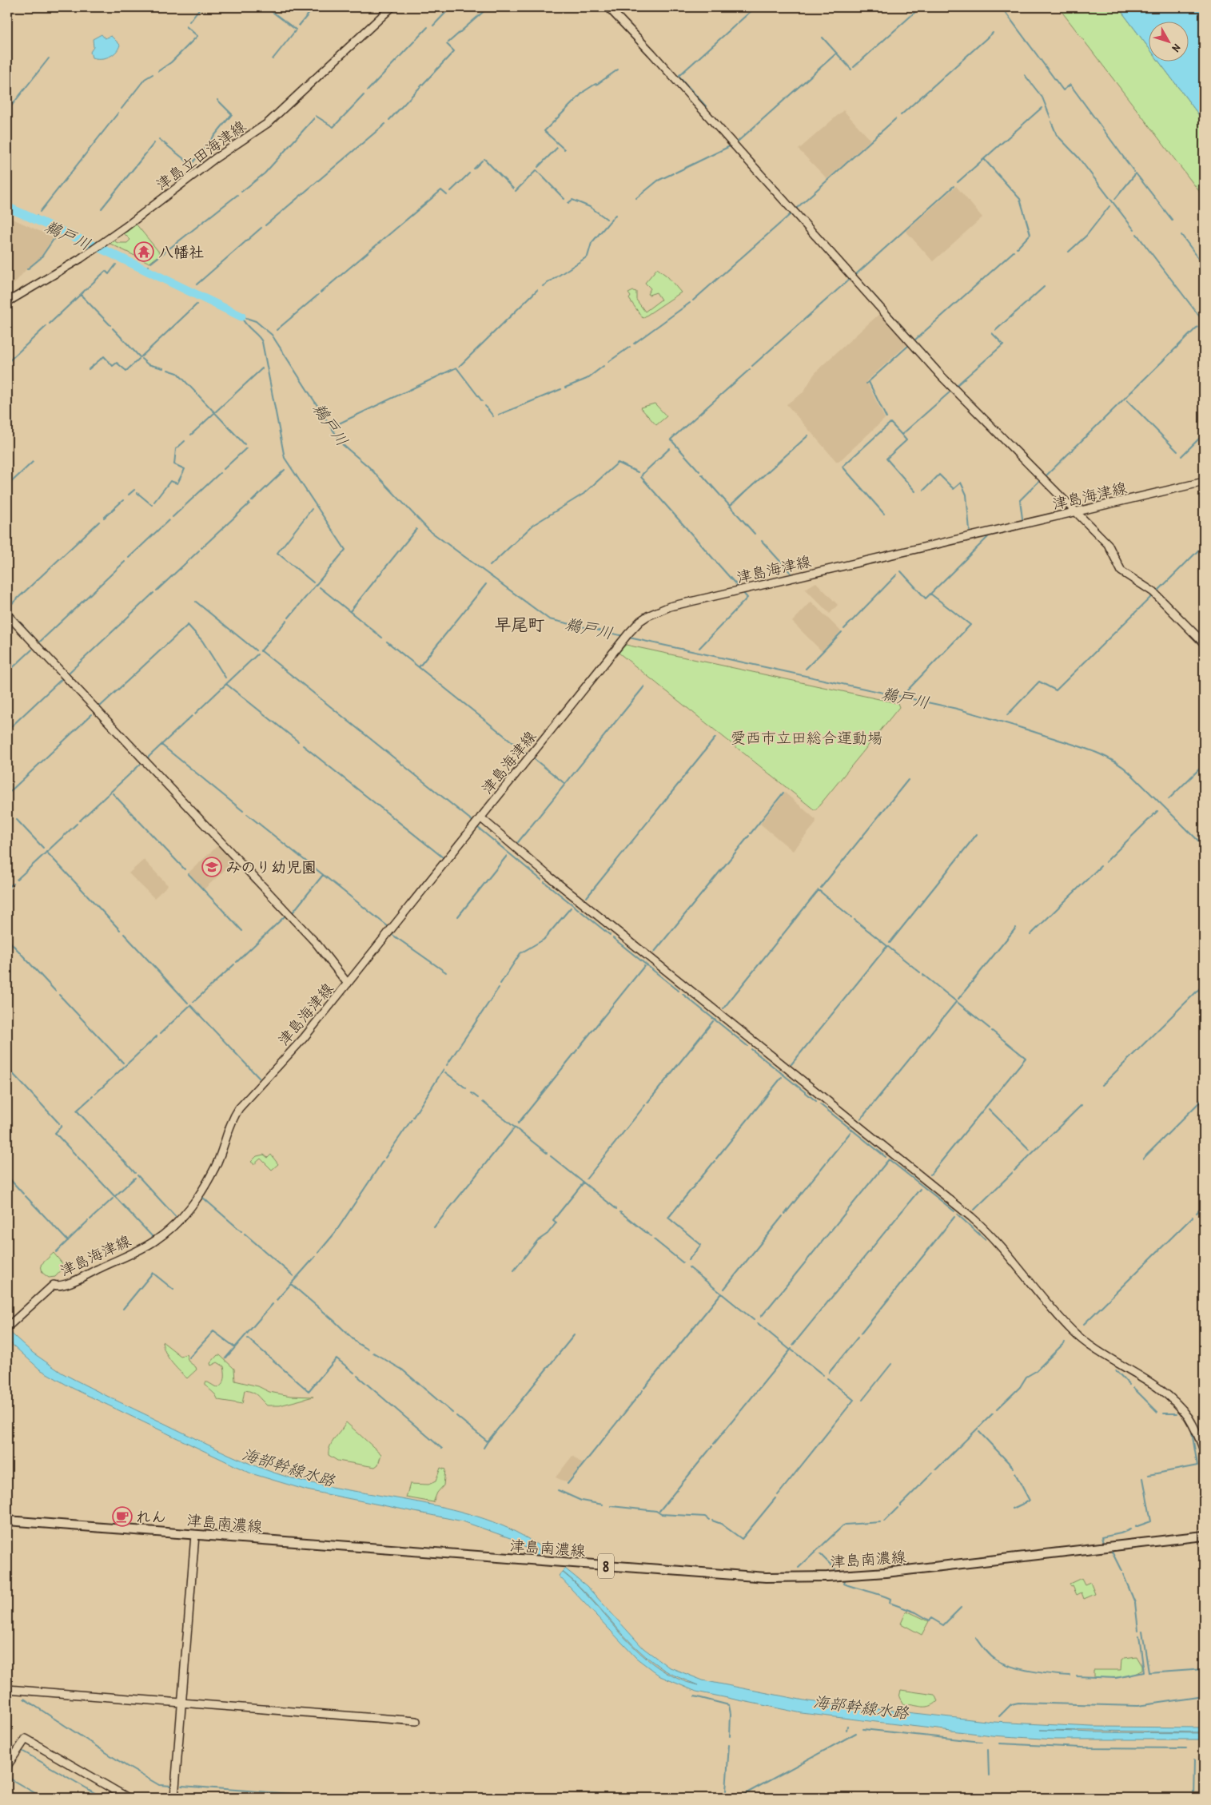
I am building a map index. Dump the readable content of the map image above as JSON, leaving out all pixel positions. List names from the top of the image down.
{
  "streets": {
    "main road": ["津島南濃線", "8"],
    "street": ["津島立田海津線", "津島海津線"]
  },
  "districts": ["早尾町"],
  "water": ["鵜戸川", "海部幹線水路"],
  "parks": ["愛西市立田総合運動場"],
  "places": {
    "temple": ["八幡社"],
    "school or university": ["みのり幼児園"],
    "cafe": ["れん"]
  },
  "north": "bottom right"
}
